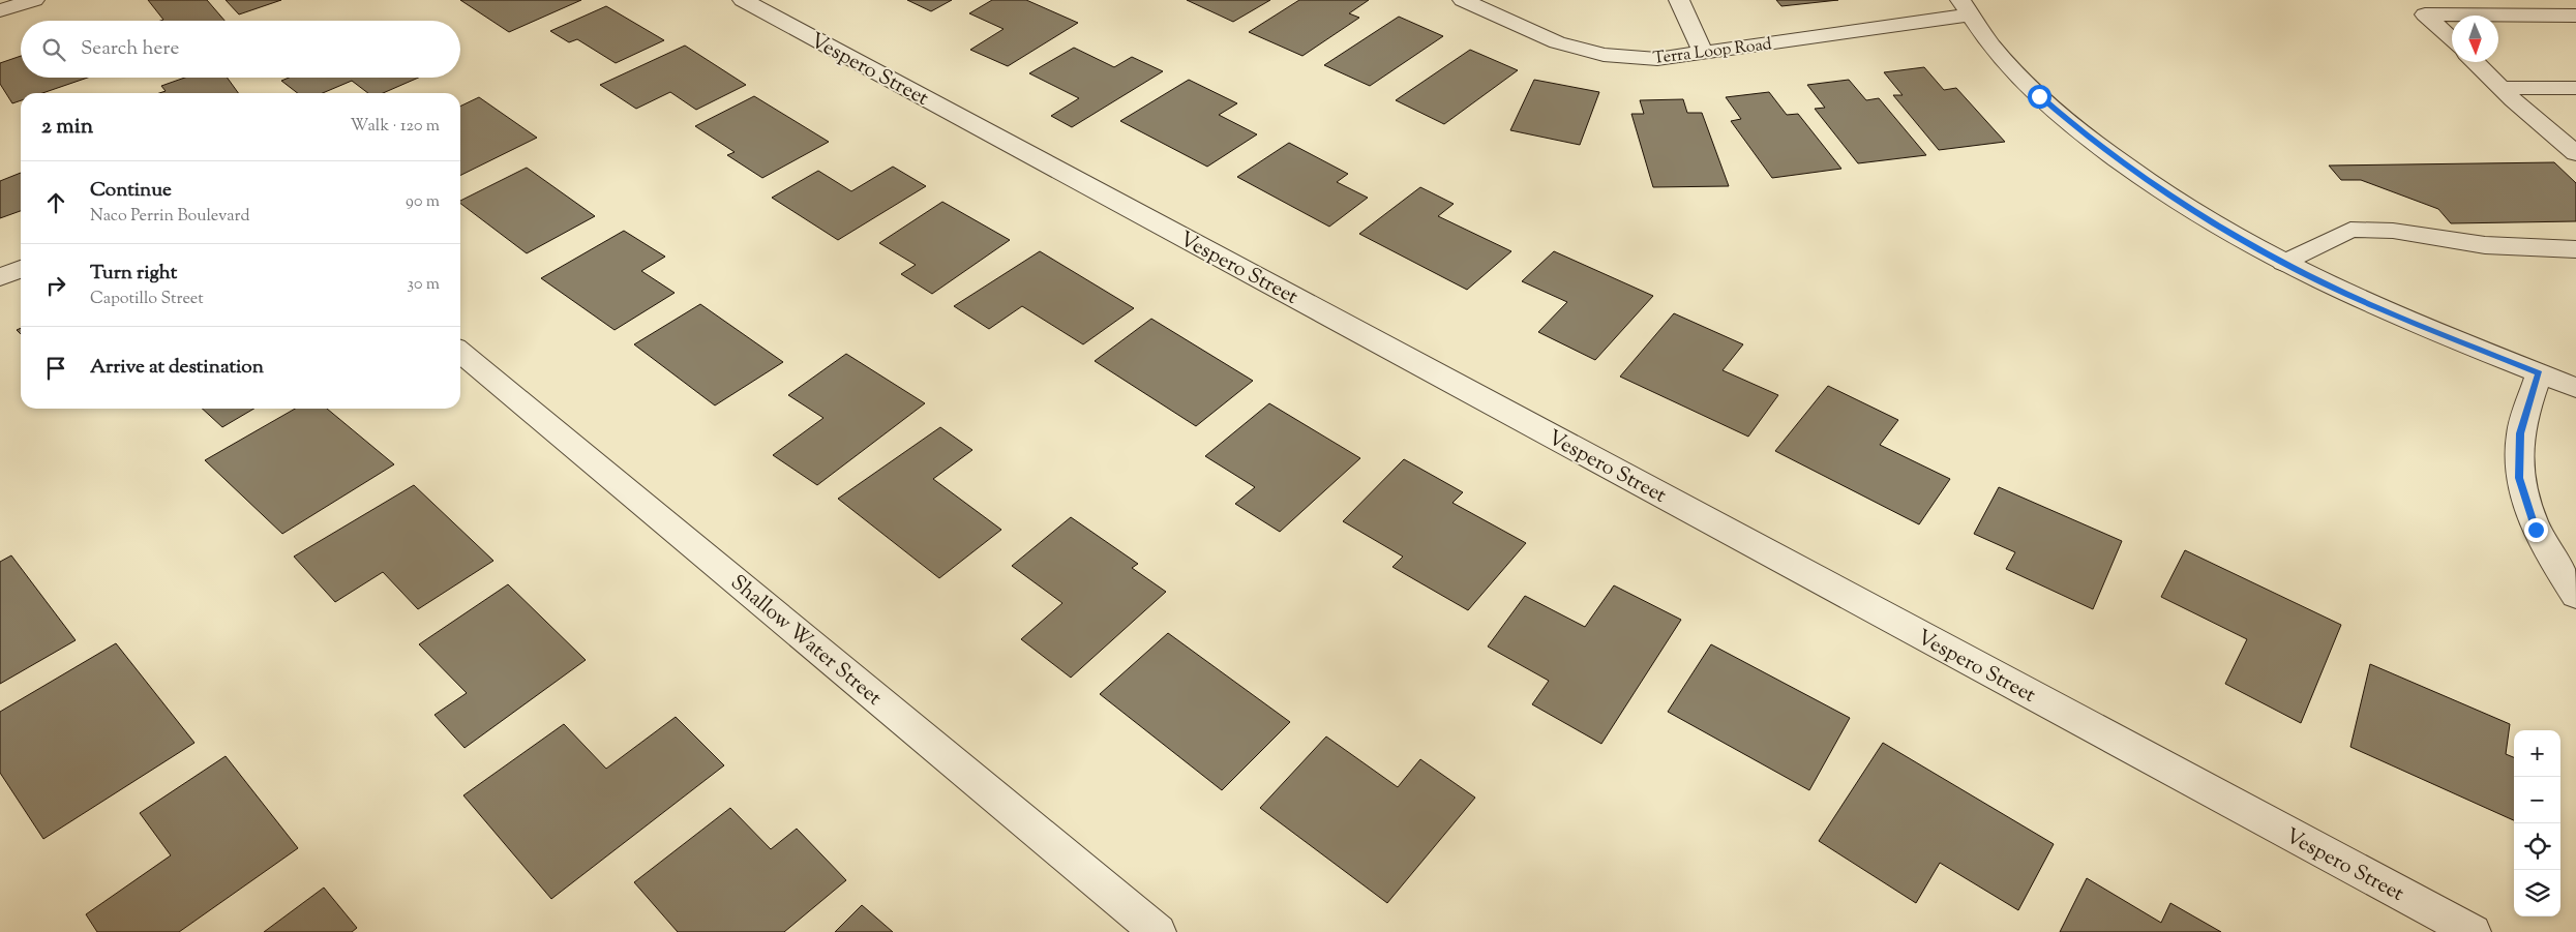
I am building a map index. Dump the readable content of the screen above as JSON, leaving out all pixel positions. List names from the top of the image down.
{
  "streets": {
    "street": ["Terra Loop Road", "Vespero Street", "Shallow Water Street"]
  },
  "north": "bottom",
  "page": {
    "search": "Search here",
    "heading": ["2 min", "Walk · 120 m"],
    "list": [
      ["Continue", "Naco Perrin Boulevard", "90 m"],
      ["Turn right", "Capotillo Street", "30 m"],
      "Arrive at destination"
    ],
    "map_buttons": ["+", "−"]
  }
}
